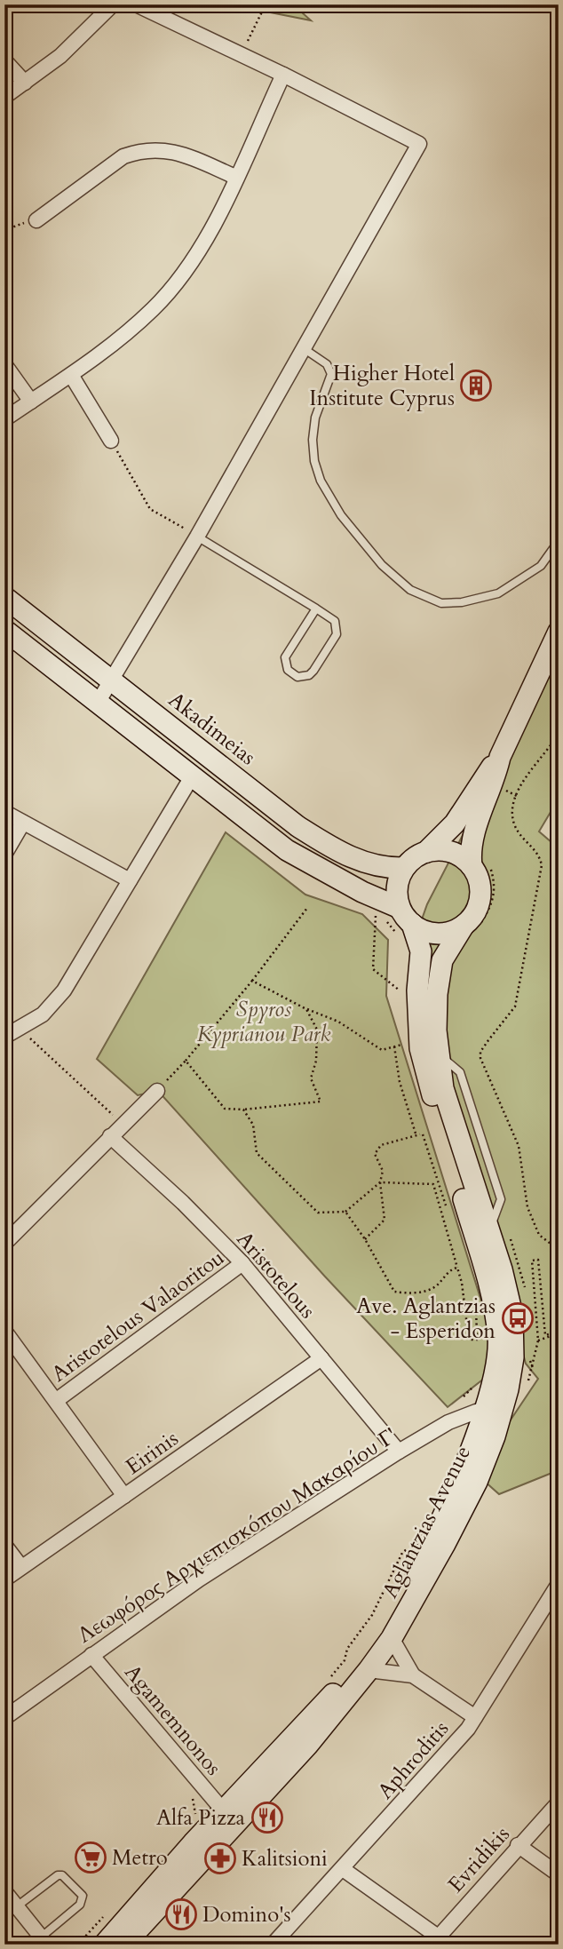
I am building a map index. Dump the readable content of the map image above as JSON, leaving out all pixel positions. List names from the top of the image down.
{
  "streets": {
    "main road": ["Akadimeias", "Aglantzias Avenue"],
    "street": [
      "Aristotelous",
      "Aristotelous Valaoritou",
      "Eirinis",
      "Λεωφόρος Αρχιεπισκόπου Μακαρίου Γ'",
      "Agamemnonos",
      "Aphroditis",
      "Evridikis"
    ]
  },
  "crossings": [
    ["Akadimeias", "Aglantzias Avenue"],
    ["Aristotelous", "Aristotelous Valaoritou"],
    ["Aristotelous", "Eirinis"],
    ["Aristotelous", "Λεωφόρος Αρχιεπισκόπου Μακαρίου Γ'"],
    ["Aglantzias Avenue", "Λεωφόρος Αρχιεπισκόπου Μακαρίου Γ'"],
    ["Aglantzias Avenue", "Agamemnonos"],
    ["Λεωφόρος Αρχιεπισκόπου Μακαρίου Γ'", "Agamemnonos"]
  ],
  "parks": ["Spyros Kyprianou Park"],
  "places": {
    "building": ["Higher Hotel Institute Cyprus"],
    "bus stop": ["Ave. Aglantzias - Esperidon"],
    "restaurant": ["Alfa Pizza", "Domino's"],
    "supermarket": ["Metro"],
    "pharmacy": ["Kalitsioni"]
  }
}
